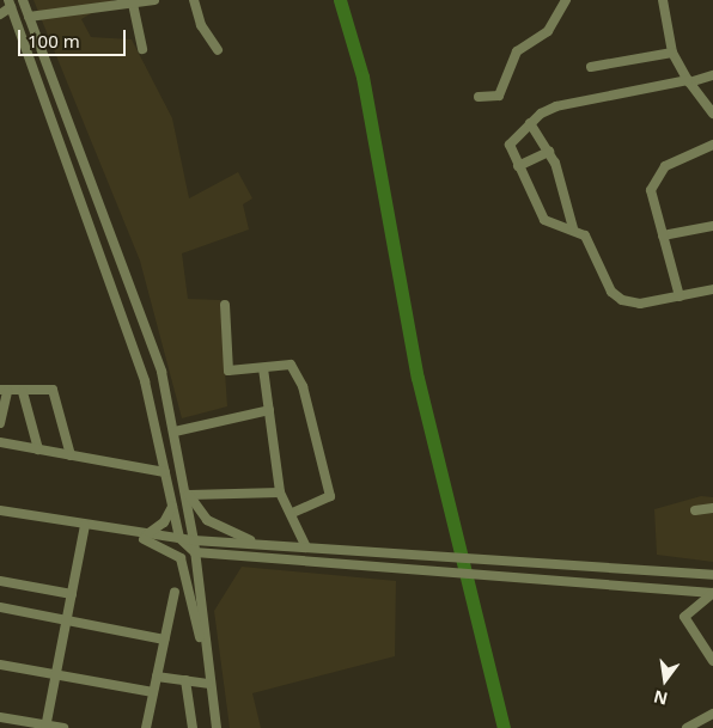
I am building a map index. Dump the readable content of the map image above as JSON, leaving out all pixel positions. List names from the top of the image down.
{
  "scale_bar": "100 m",
  "north": "bottom"
}
